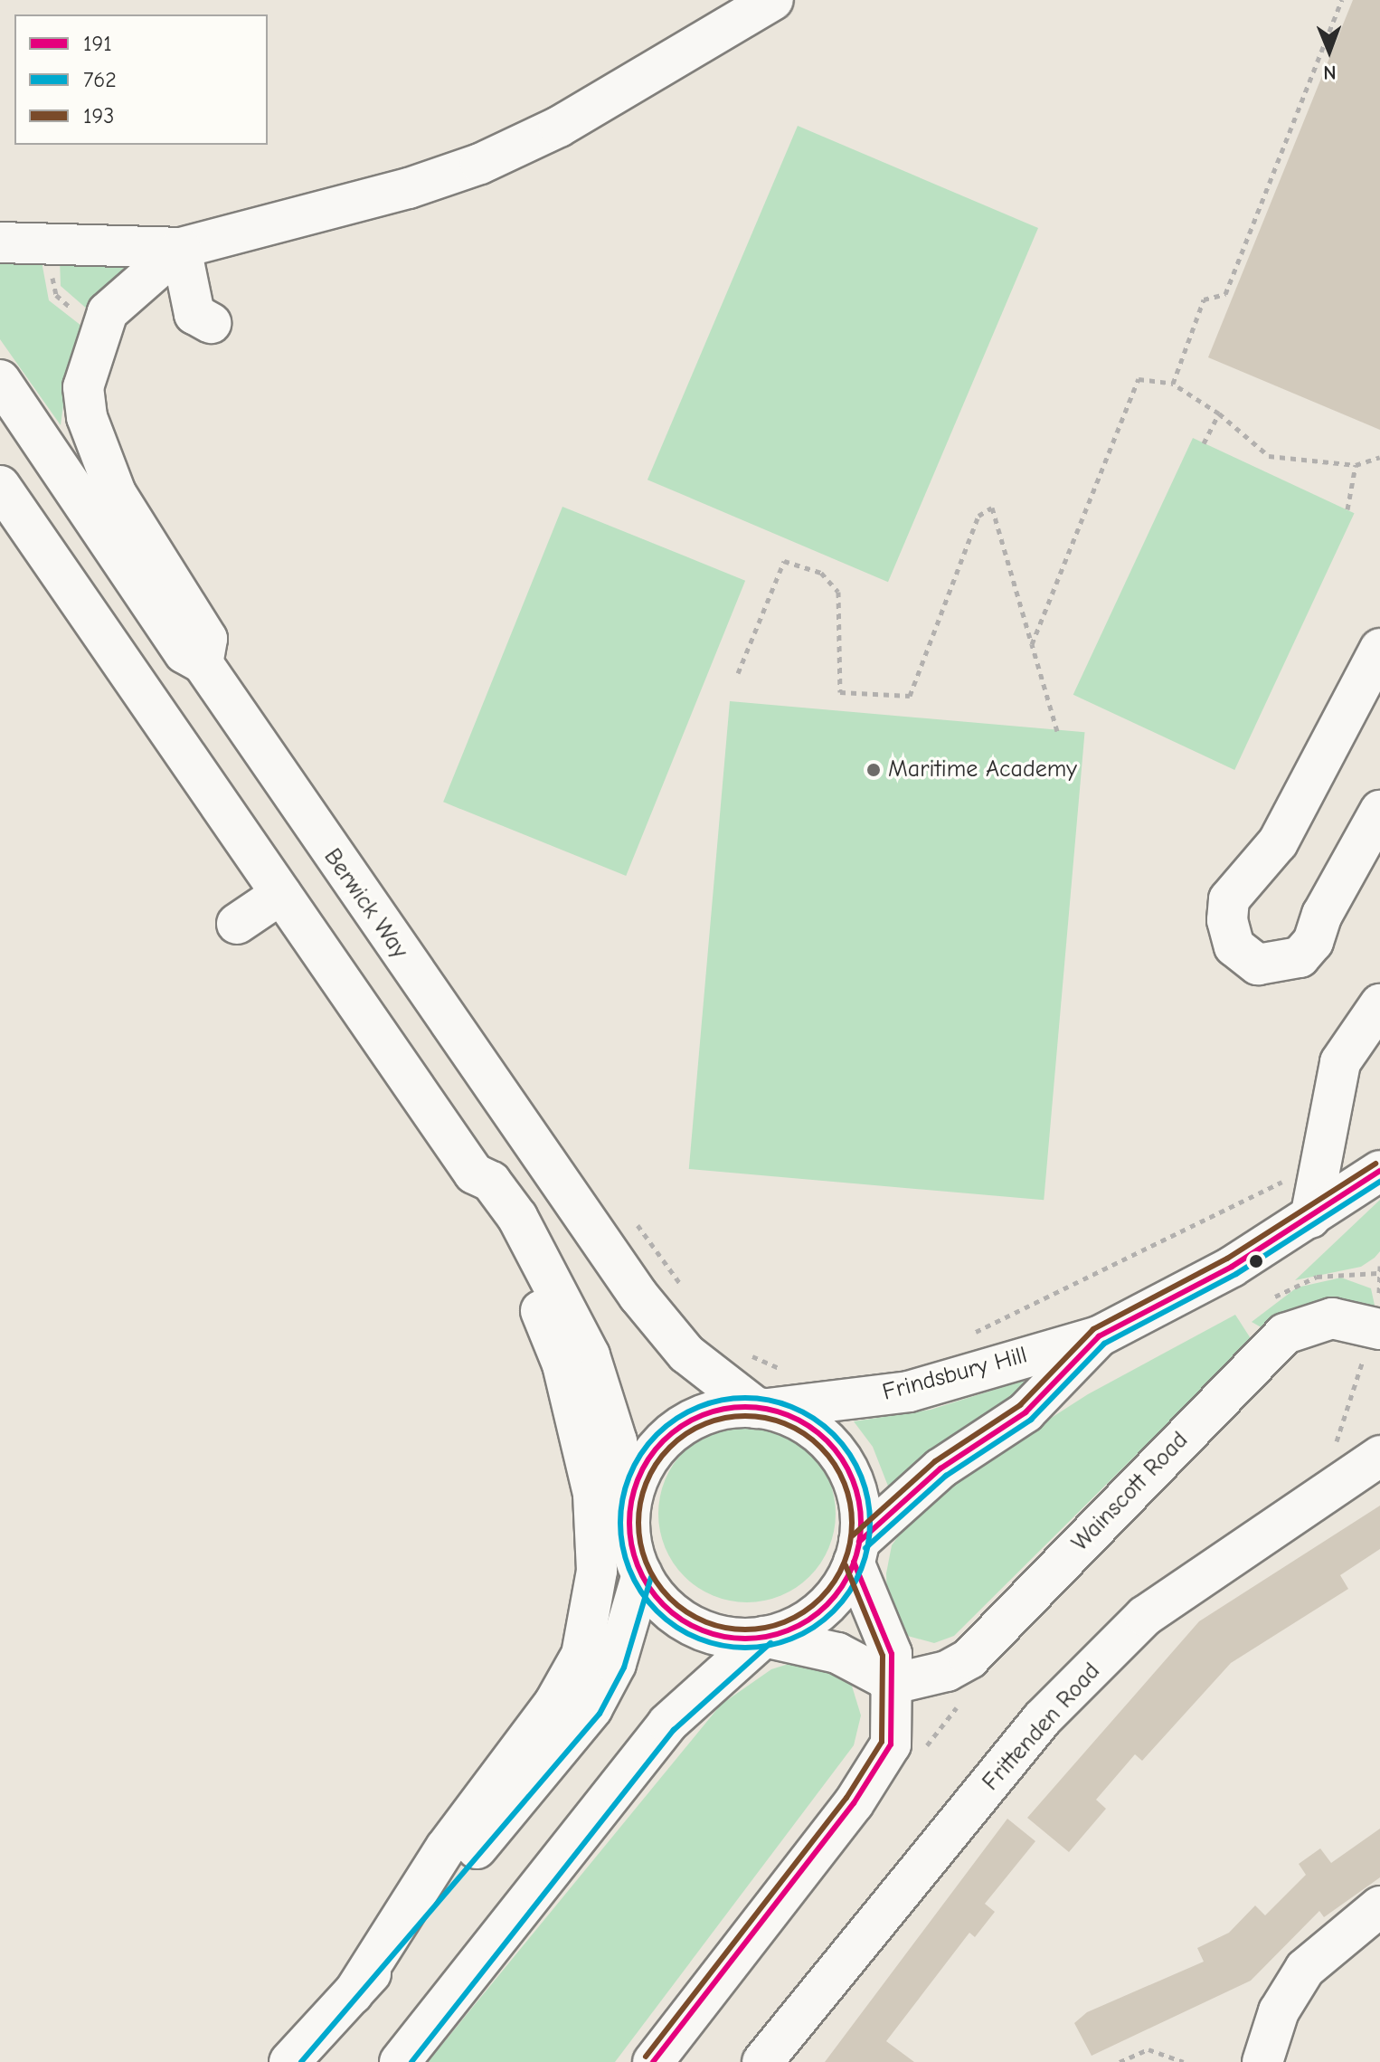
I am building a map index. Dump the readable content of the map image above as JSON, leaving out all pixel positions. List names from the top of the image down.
{
  "streets": {
    "main road": [
      "Berwick Way",
      "Frindsbury Hill",
      "Wainscott Road",
      "Frittenden Road"
    ]
  },
  "crossings": [
    ["Berwick Way", "Frindsbury Hill"]
  ],
  "places": ["Maritime Academy"],
  "lines": ["transit line 193", "transit line 191", "transit line 762"],
  "legend": ["191", "762", "193"],
  "north": "bottom"
}
